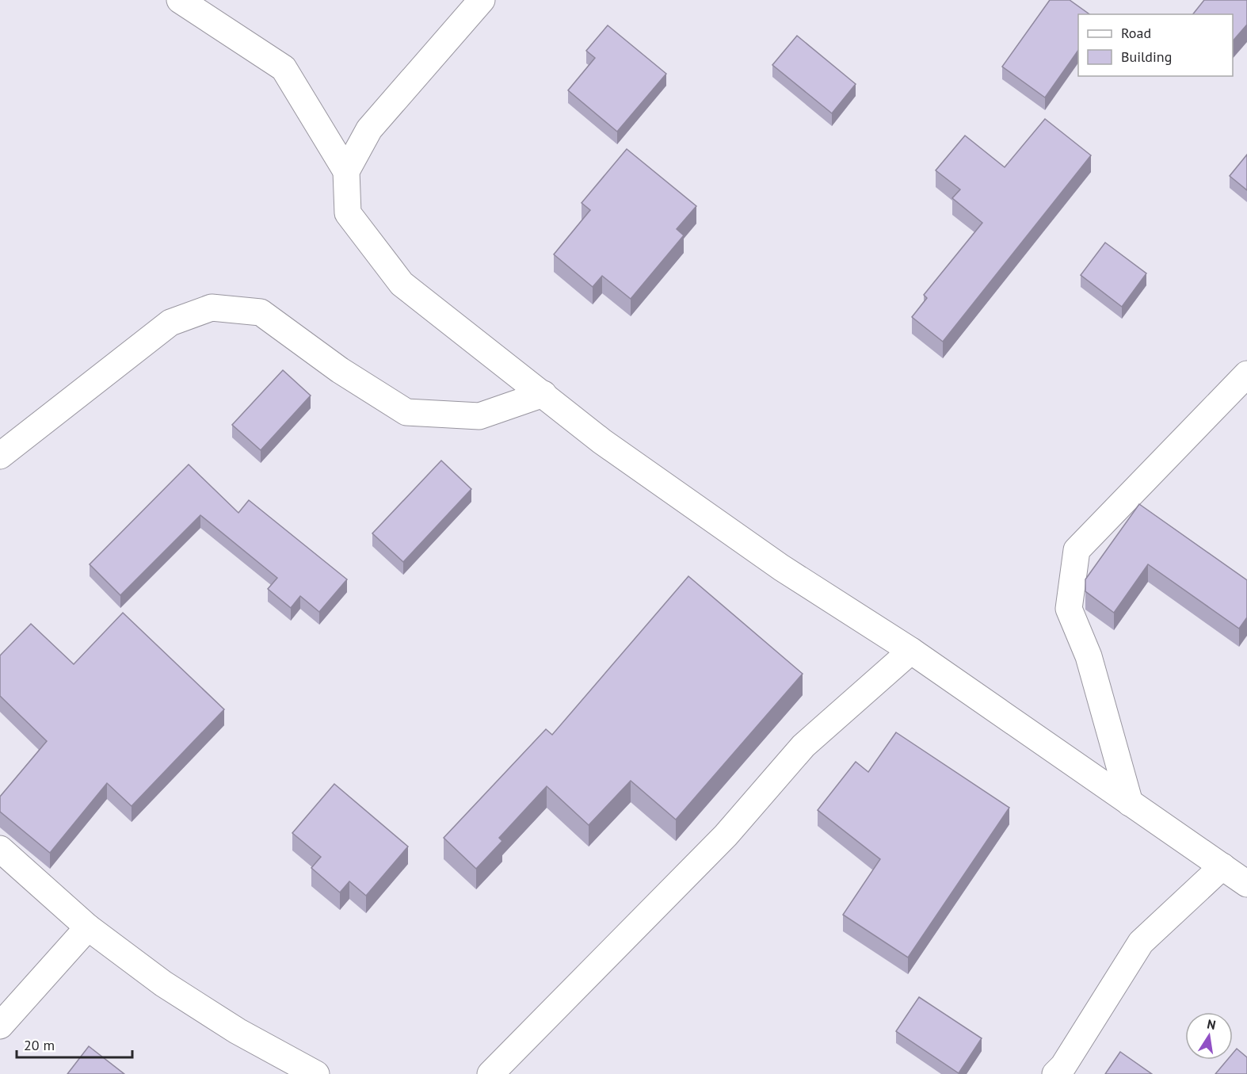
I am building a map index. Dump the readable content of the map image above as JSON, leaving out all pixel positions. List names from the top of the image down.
{
  "legend": ["Road", "Building"],
  "scale_bar": "20 m",
  "north": "top"
}
